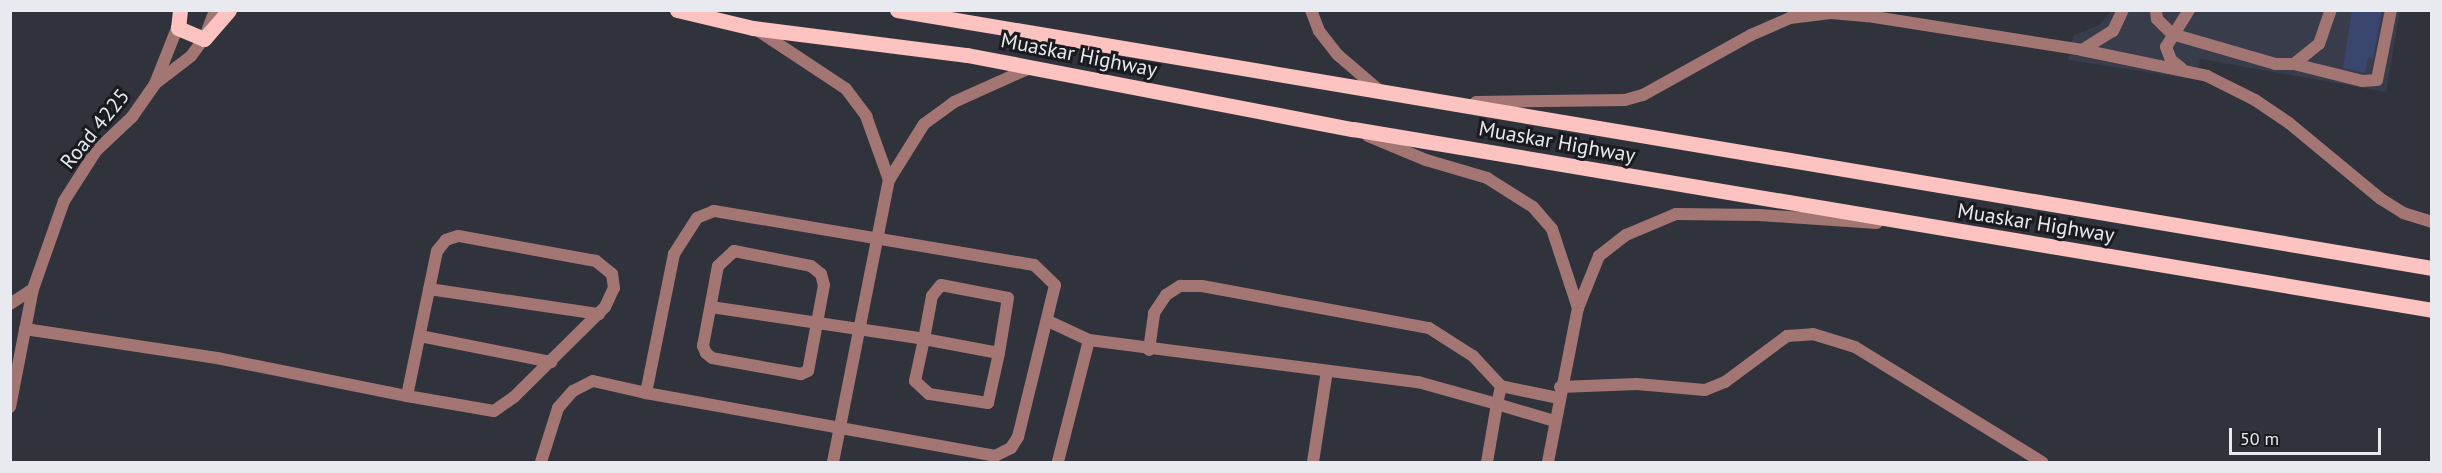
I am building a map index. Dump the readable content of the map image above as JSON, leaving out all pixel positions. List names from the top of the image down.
{
  "streets": {
    "main road": ["Muaskar Highway"],
    "street": ["Road 4225"]
  },
  "scale_bar": "50 m"
}
